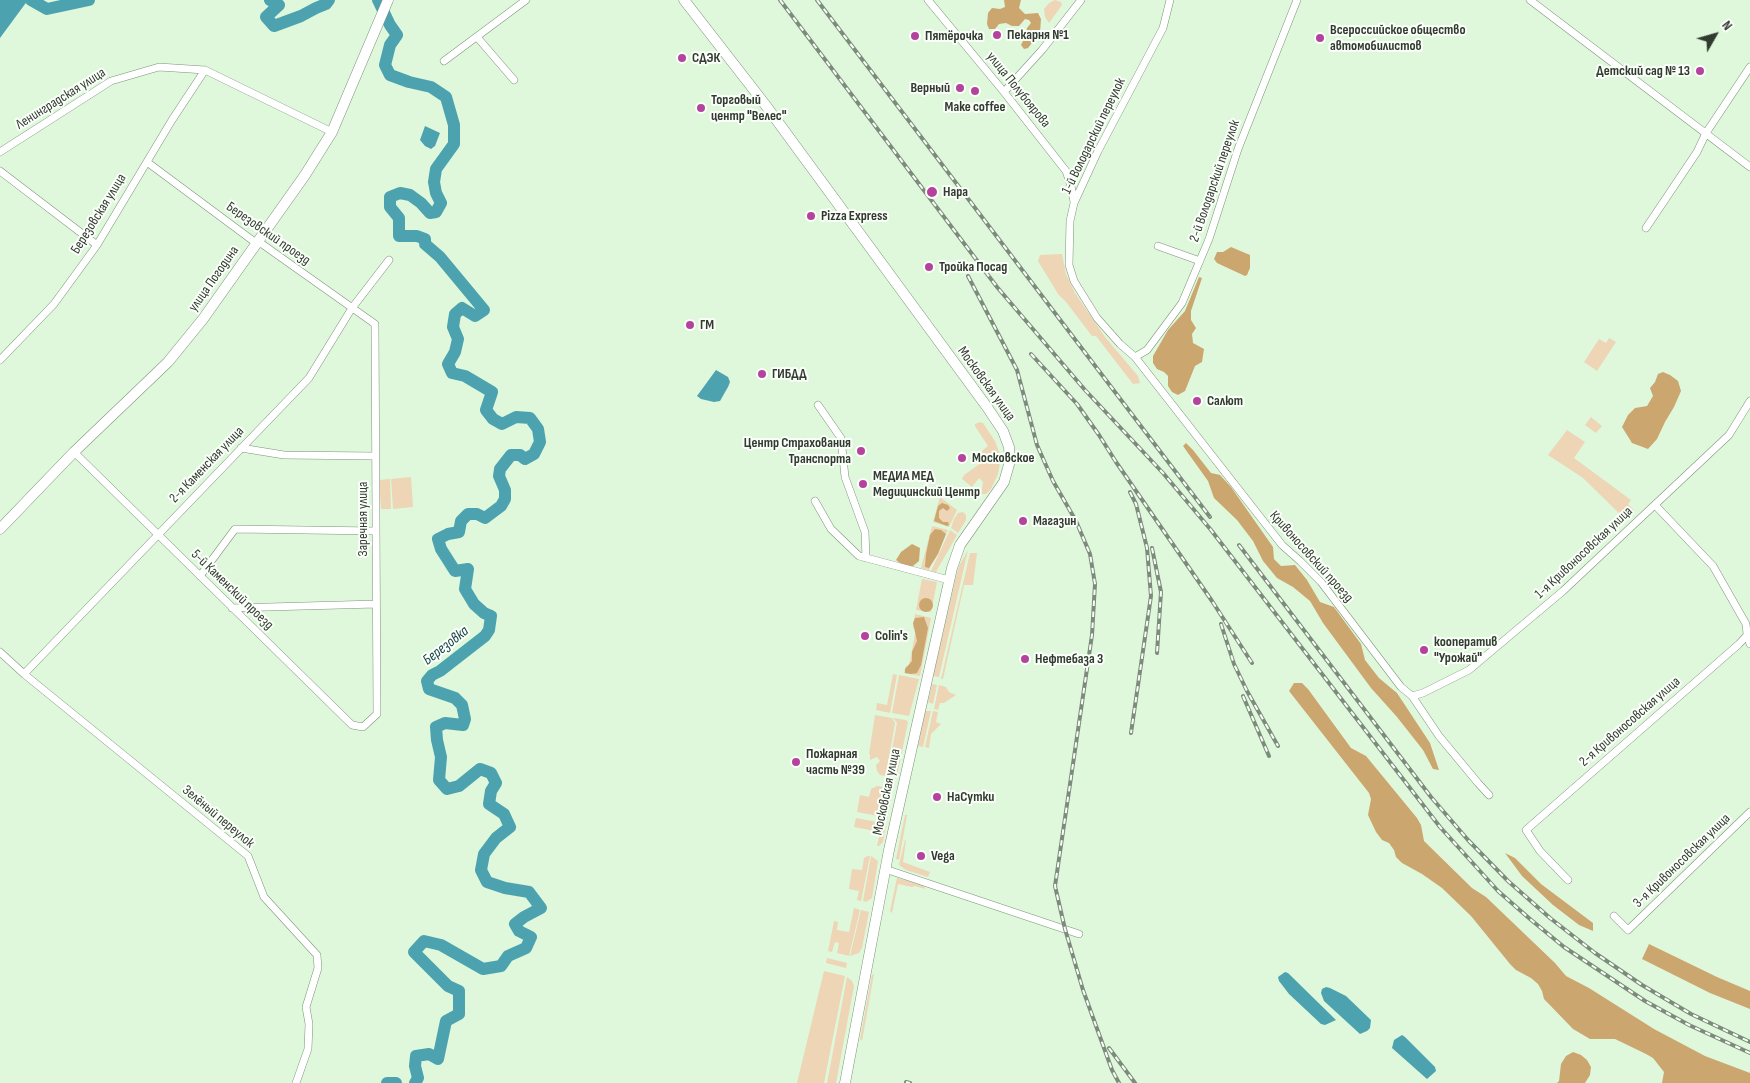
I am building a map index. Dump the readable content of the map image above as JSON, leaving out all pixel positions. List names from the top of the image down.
{
  "streets": {
    "main road": ["улица Погодина", "Московская улица"],
    "street": [
      "улица Полубоярова",
      "Ленинградская улица",
      "1-й Володарский переулок",
      "2-й Володарский переулок",
      "Березовская улица",
      "Березовский проезд",
      "2-я Каменская улица",
      "Заречная улица",
      "1-я Кривоносовская улица",
      "Кривоносовский проезд",
      "5-й Каменский проезд",
      "2-я Кривоносовская улица",
      "Зелёный переулок",
      "3-я Кривоносовская улица"
    ]
  },
  "crossings": [
    ["улица Полубоярова", "1-й Володарский переулок"],
    ["Ленинградская улица", "Березовская улица"],
    ["Ленинградская улица", "улица Погодина"],
    ["1-й Володарский переулок", "2-й Володарский переулок"],
    ["1-й Володарский переулок", "Кривоносовский проезд"],
    ["2-й Володарский переулок", "Кривоносовский проезд"],
    ["Березовская улица", "Березовский проезд"],
    ["Березовский проезд", "улица Погодина"],
    ["Березовский проезд", "2-я Каменская улица"],
    ["Березовский проезд", "Заречная улица"],
    ["улица Погодина", "5-й Каменский проезд"],
    ["2-я Каменская улица", "5-й Каменский проезд"],
    ["2-я Каменская улица", "Зелёный переулок"],
    ["Заречная улица", "5-й Каменский проезд"],
    ["1-я Кривоносовская улица", "Кривоносовский проезд"]
  ],
  "water": ["Березовка"],
  "places": [
    "Пекарня №1",
    "Пятёрочка",
    "Всероссийское общество автомобилистов",
    "СДЭК",
    "Детский сад № 13",
    "Верный",
    "Make coffee",
    "Торговый центр \"Велес\"",
    "Нара",
    "Pizza Express",
    "Тройка Посад",
    "ГМ",
    "ГИБДД",
    "Салют",
    "Центр Страхования Транспорта",
    "Московское",
    "МЕДИА МЕД Медицинский Центр",
    "Магазин",
    "Colin's",
    "кооператив \"Урожай\"",
    "Нефтебаза 3",
    "Пожарная часть №39",
    "НаСутки",
    "Vega"
  ],
  "north": "top right"
}
